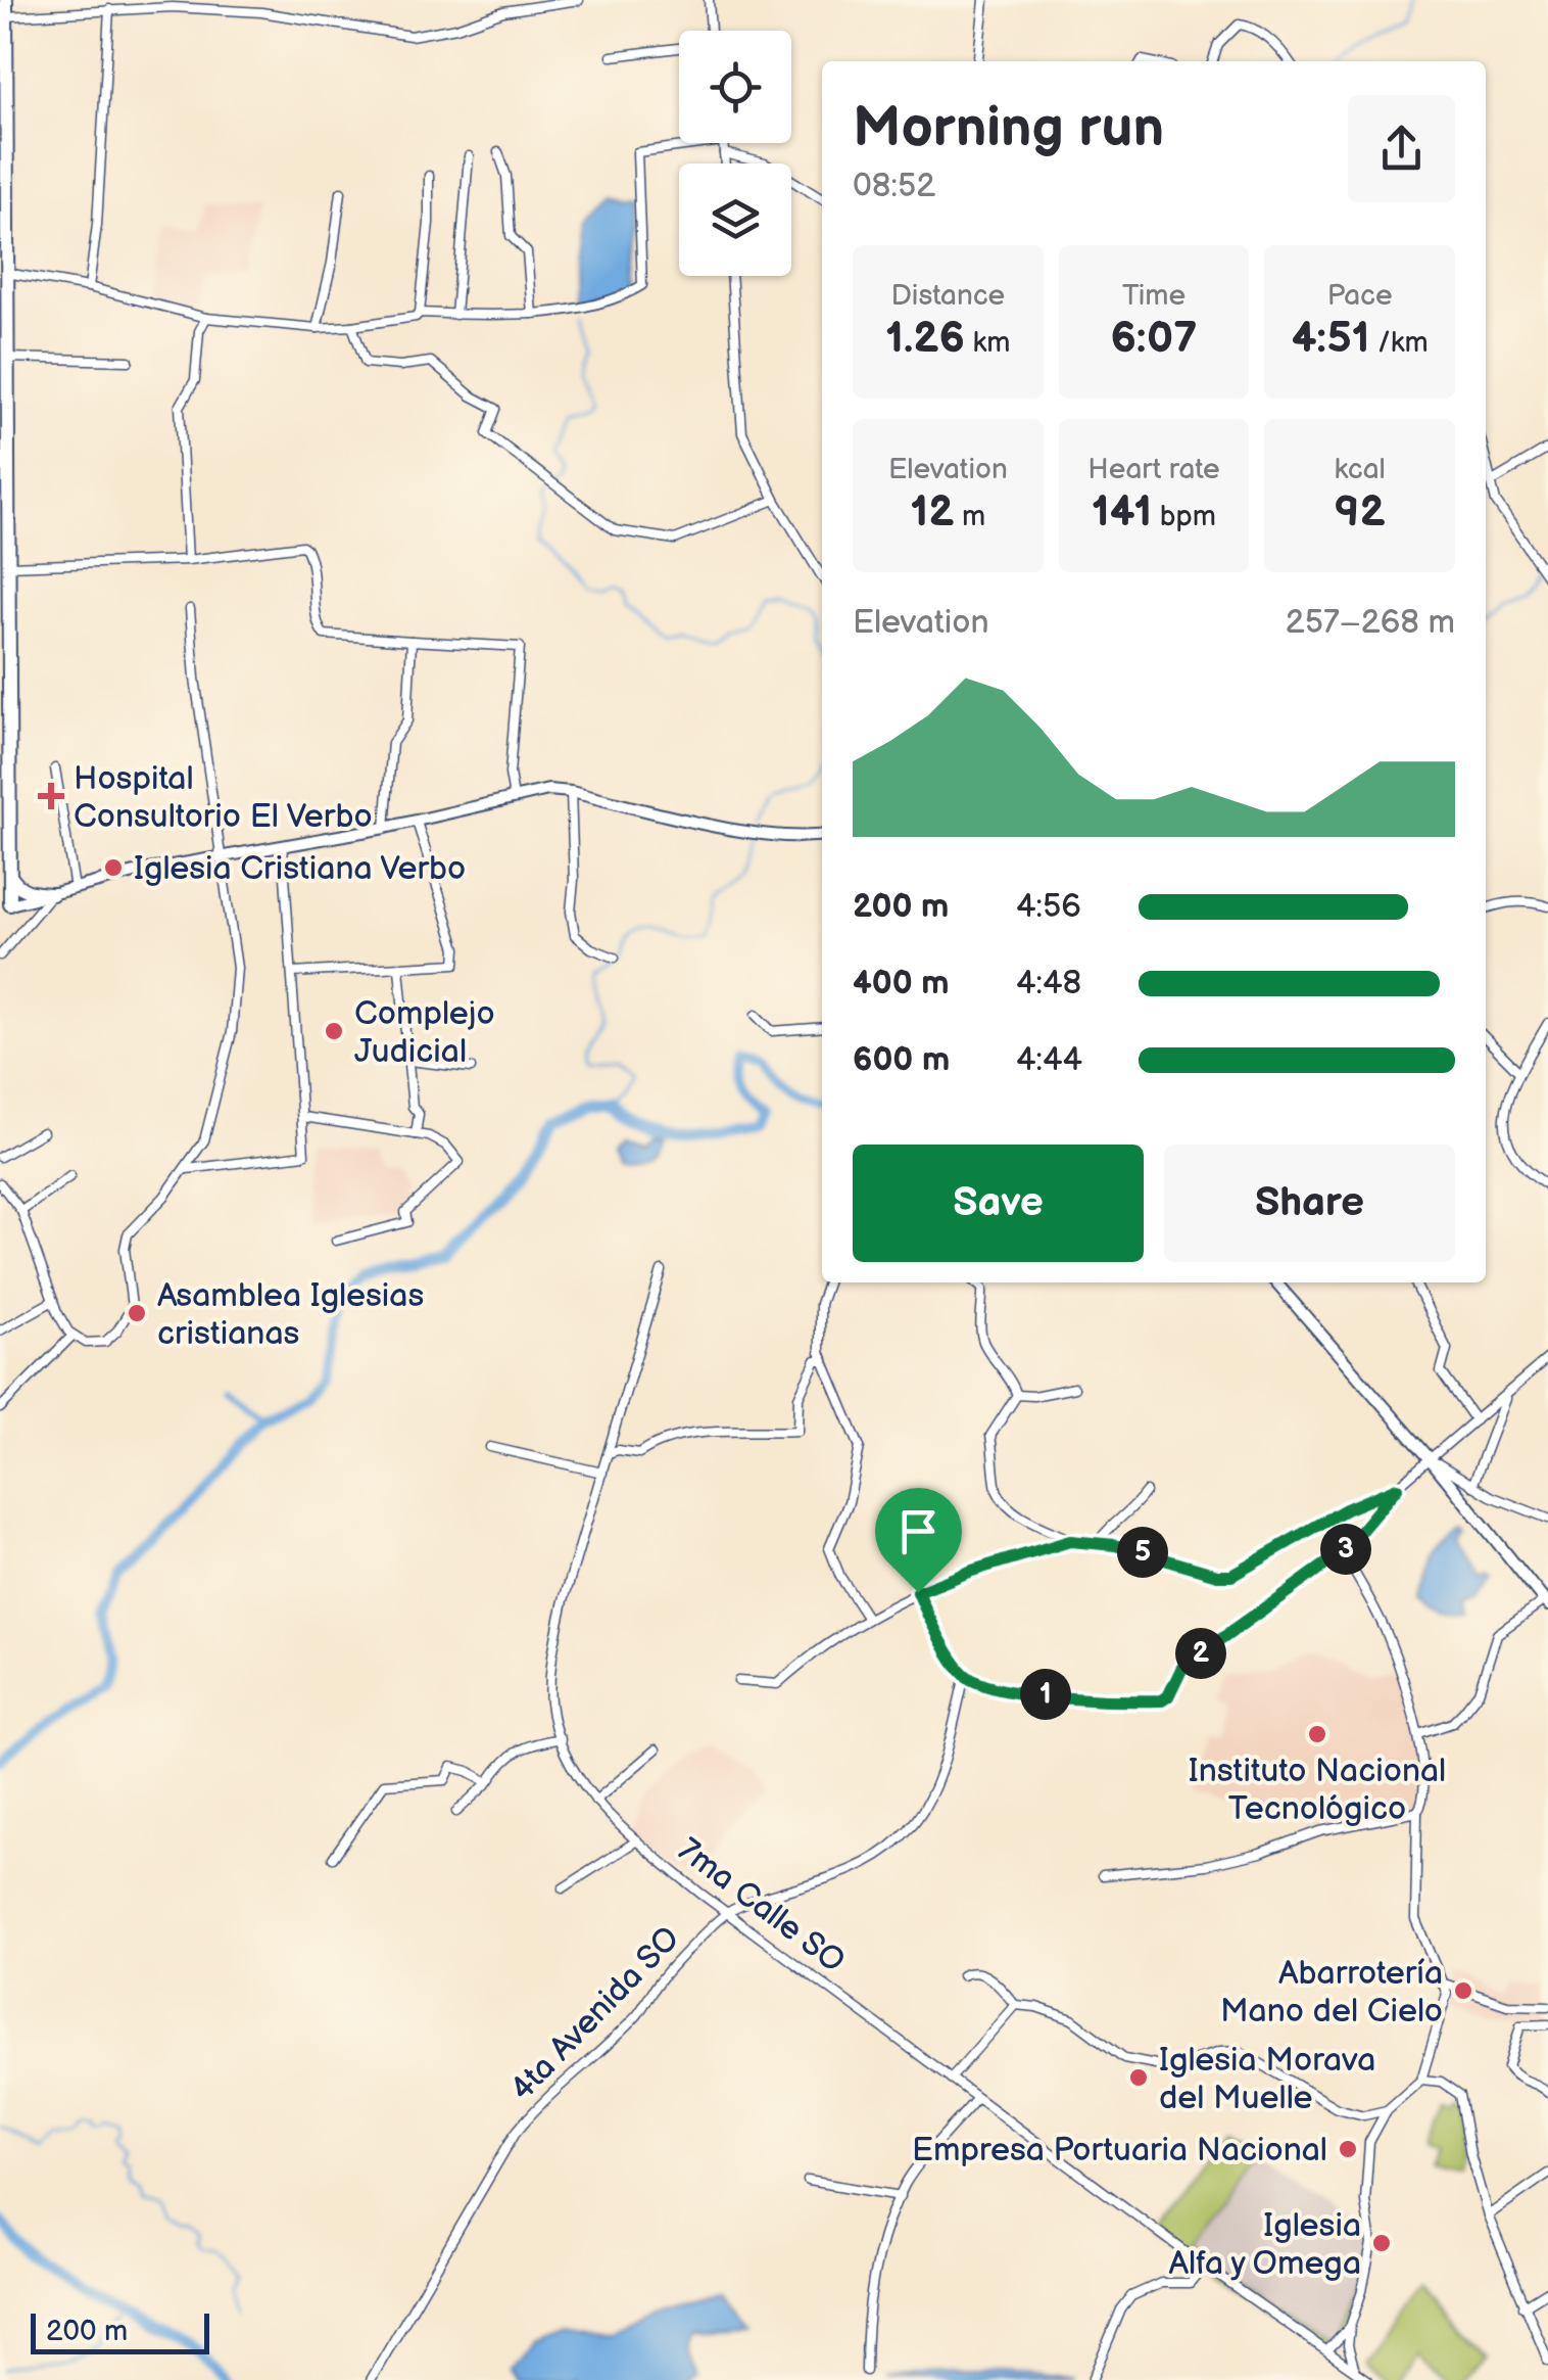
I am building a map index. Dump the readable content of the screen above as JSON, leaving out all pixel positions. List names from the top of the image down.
{
  "streets": {
    "street": ["7ma Calle SO", "4ta Avenida SO"]
  },
  "crossings": [
    ["7ma Calle SO", "4ta Avenida SO"]
  ],
  "places": {
    "health": ["Hospital Consultorio El Verbo"],
    "other": [
      "Iglesia Cristiana Verbo",
      "Complejo Judicial",
      "Asamblea Iglesias cristianas",
      "Instituto Nacional Tecnológico",
      "Abarrotería Mano del Cielo",
      "Iglesia Morava del Muelle",
      "Empresa Portuaria Nacional",
      "Iglesia Alfa y Omega"
    ]
  },
  "scale_bar": "200 m",
  "page": {
    "heading": ["Morning run", "08:52"],
    "stats": [
      ["Distance", "1.26 km"],
      ["Time", "6:07"],
      ["Pace", "4:51 /km"],
      ["Elevation", "12 m"],
      ["Heart rate", "141 bpm"],
      ["kcal", "92"]
    ],
    "chart": ["Elevation", "257–268 m"],
    "list": [
      {
        "name": "200 m",
        "note": "4:56"
      },
      {
        "name": "400 m",
        "note": "4:48"
      },
      {
        "name": "600 m",
        "note": "4:44"
      }
    ],
    "buttons": ["Save", "Share"],
    "pins": [
      "3",
      "5",
      "2",
      "1"
    ],
    "scale": "200 m"
  }
}
